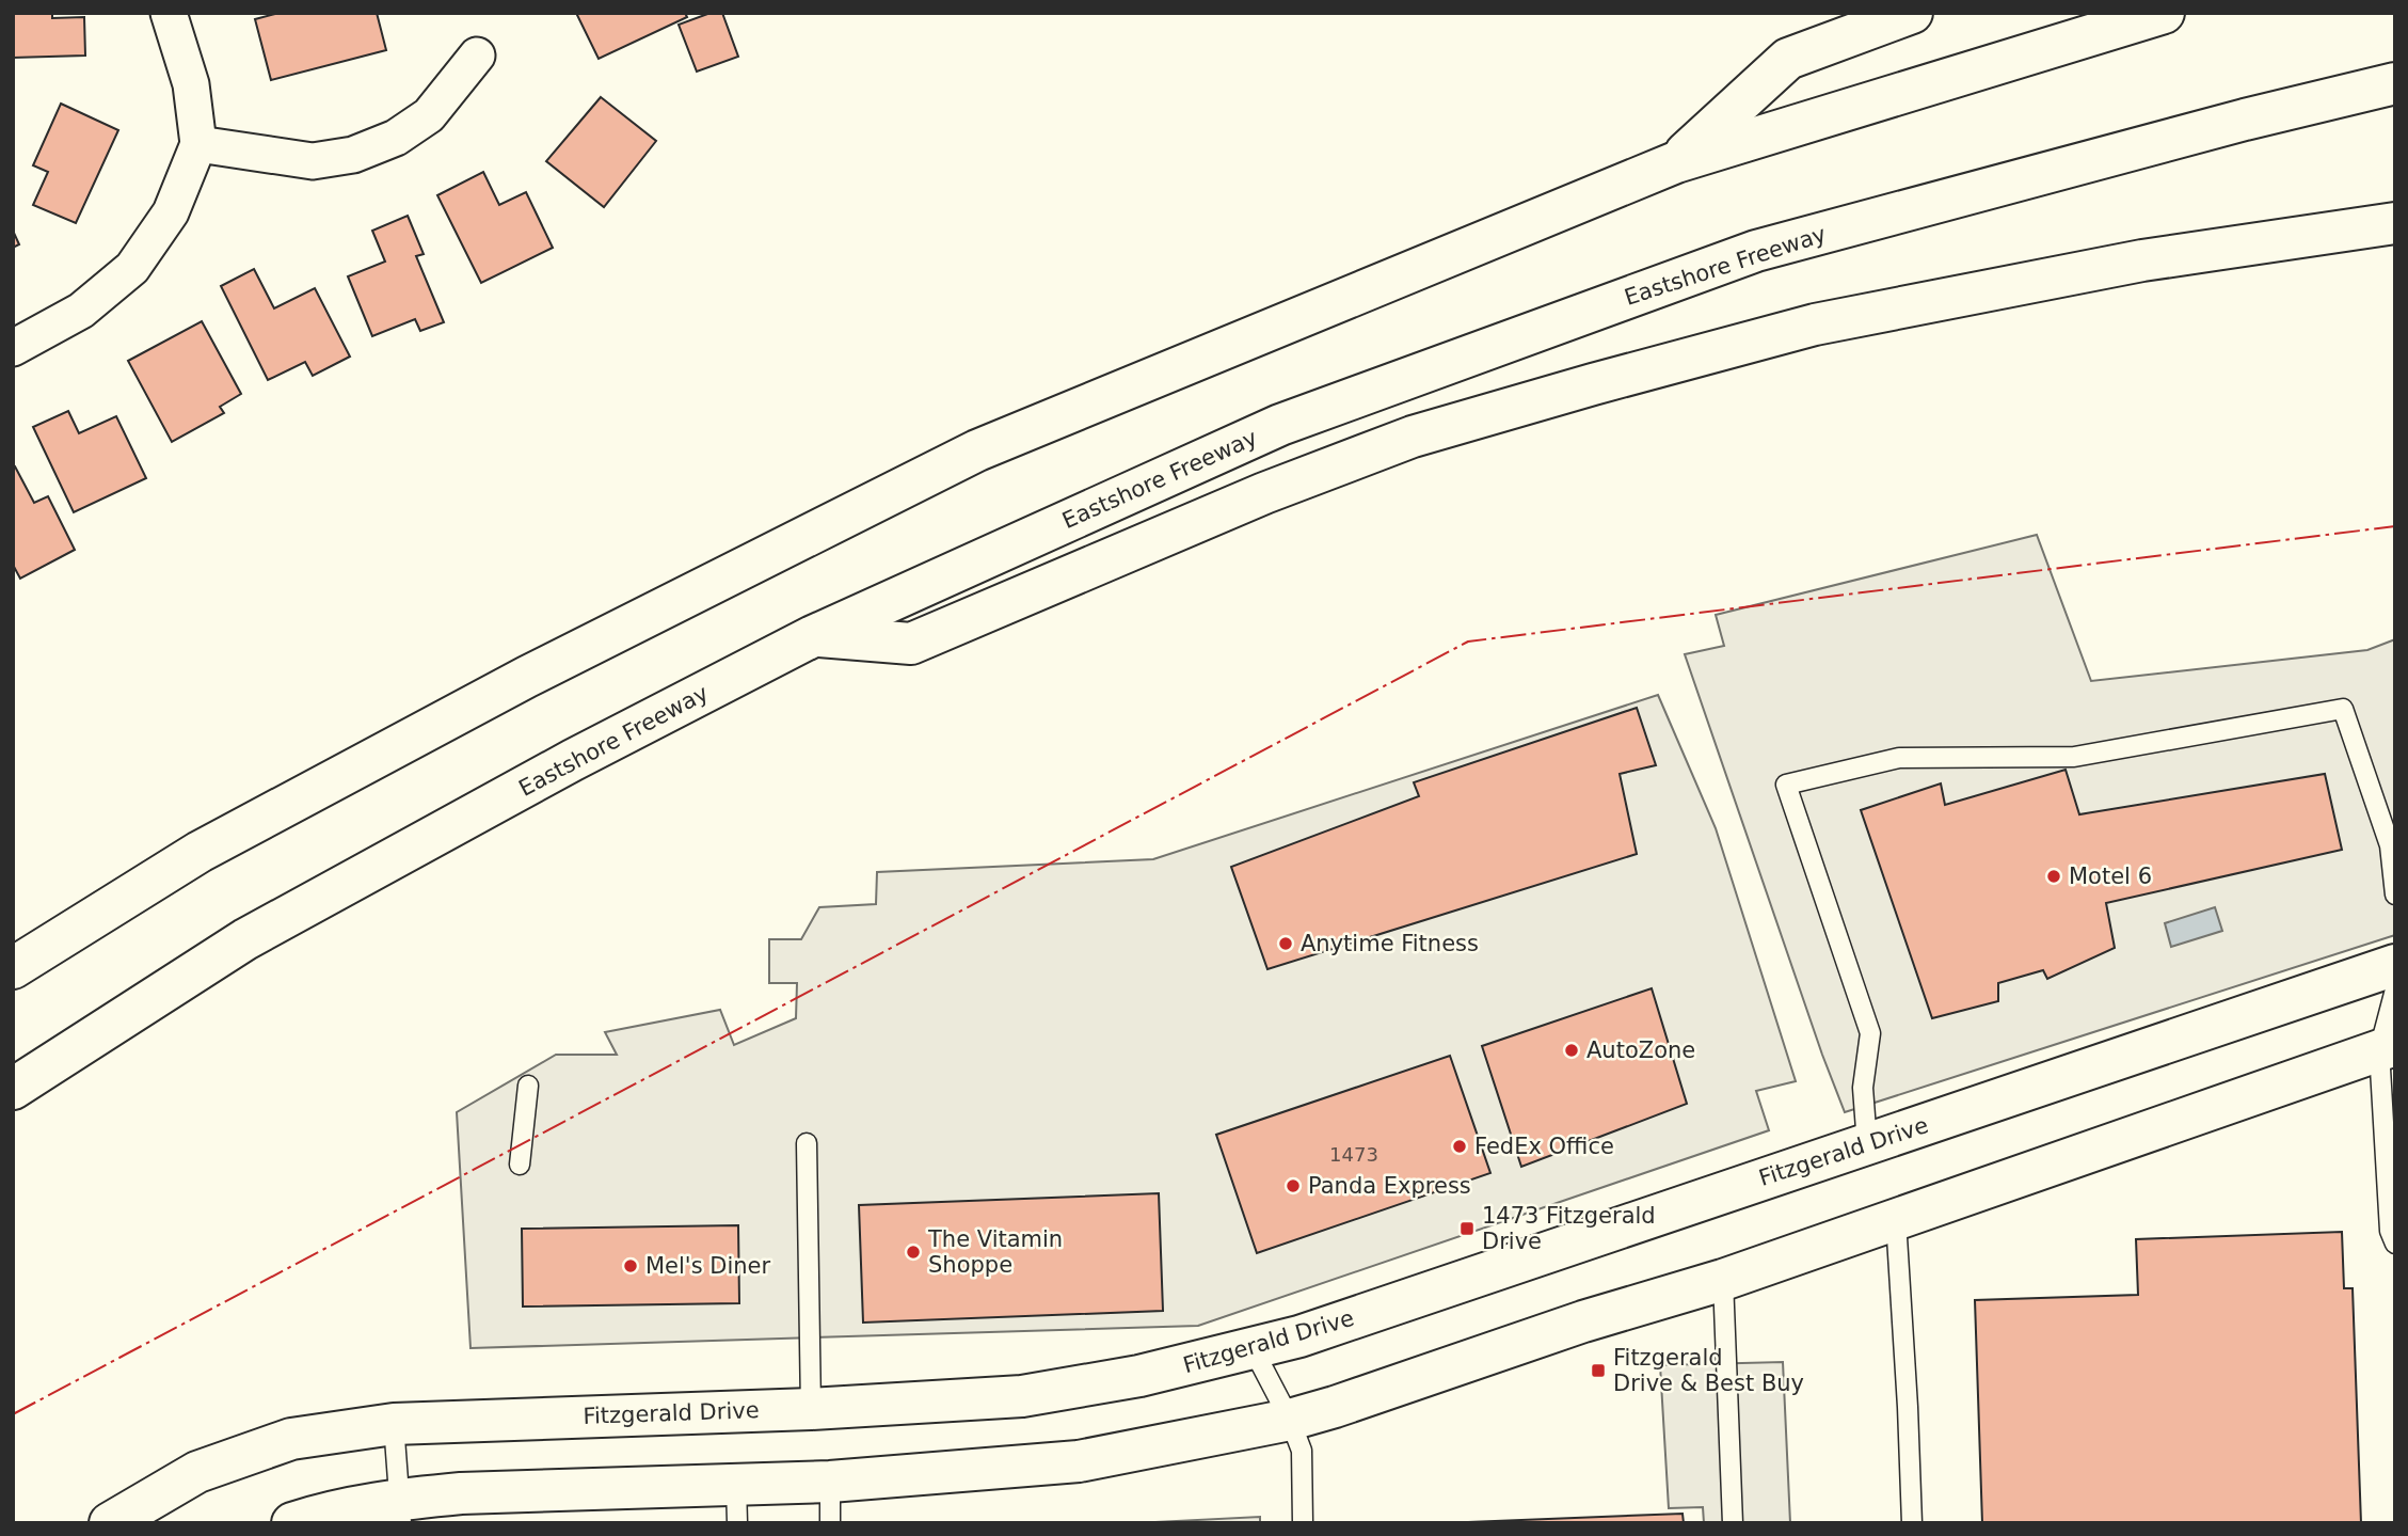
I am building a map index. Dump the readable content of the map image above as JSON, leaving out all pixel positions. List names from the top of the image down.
{
  "streets": {
    "main road": ["Eastshore Freeway", "Fitzgerald Drive"]
  },
  "places": {
    "other": [
      "Motel 6",
      "Anytime Fitness",
      "AutoZone",
      "FedEx Office",
      "Panda Express",
      "The Vitamin Shoppe",
      "Mel's Diner"
    ],
    "transit": ["1473 Fitzgerald Drive", "Fitzgerald Drive & Best Buy"]
  },
  "house_numbers": ["1473"]
}
